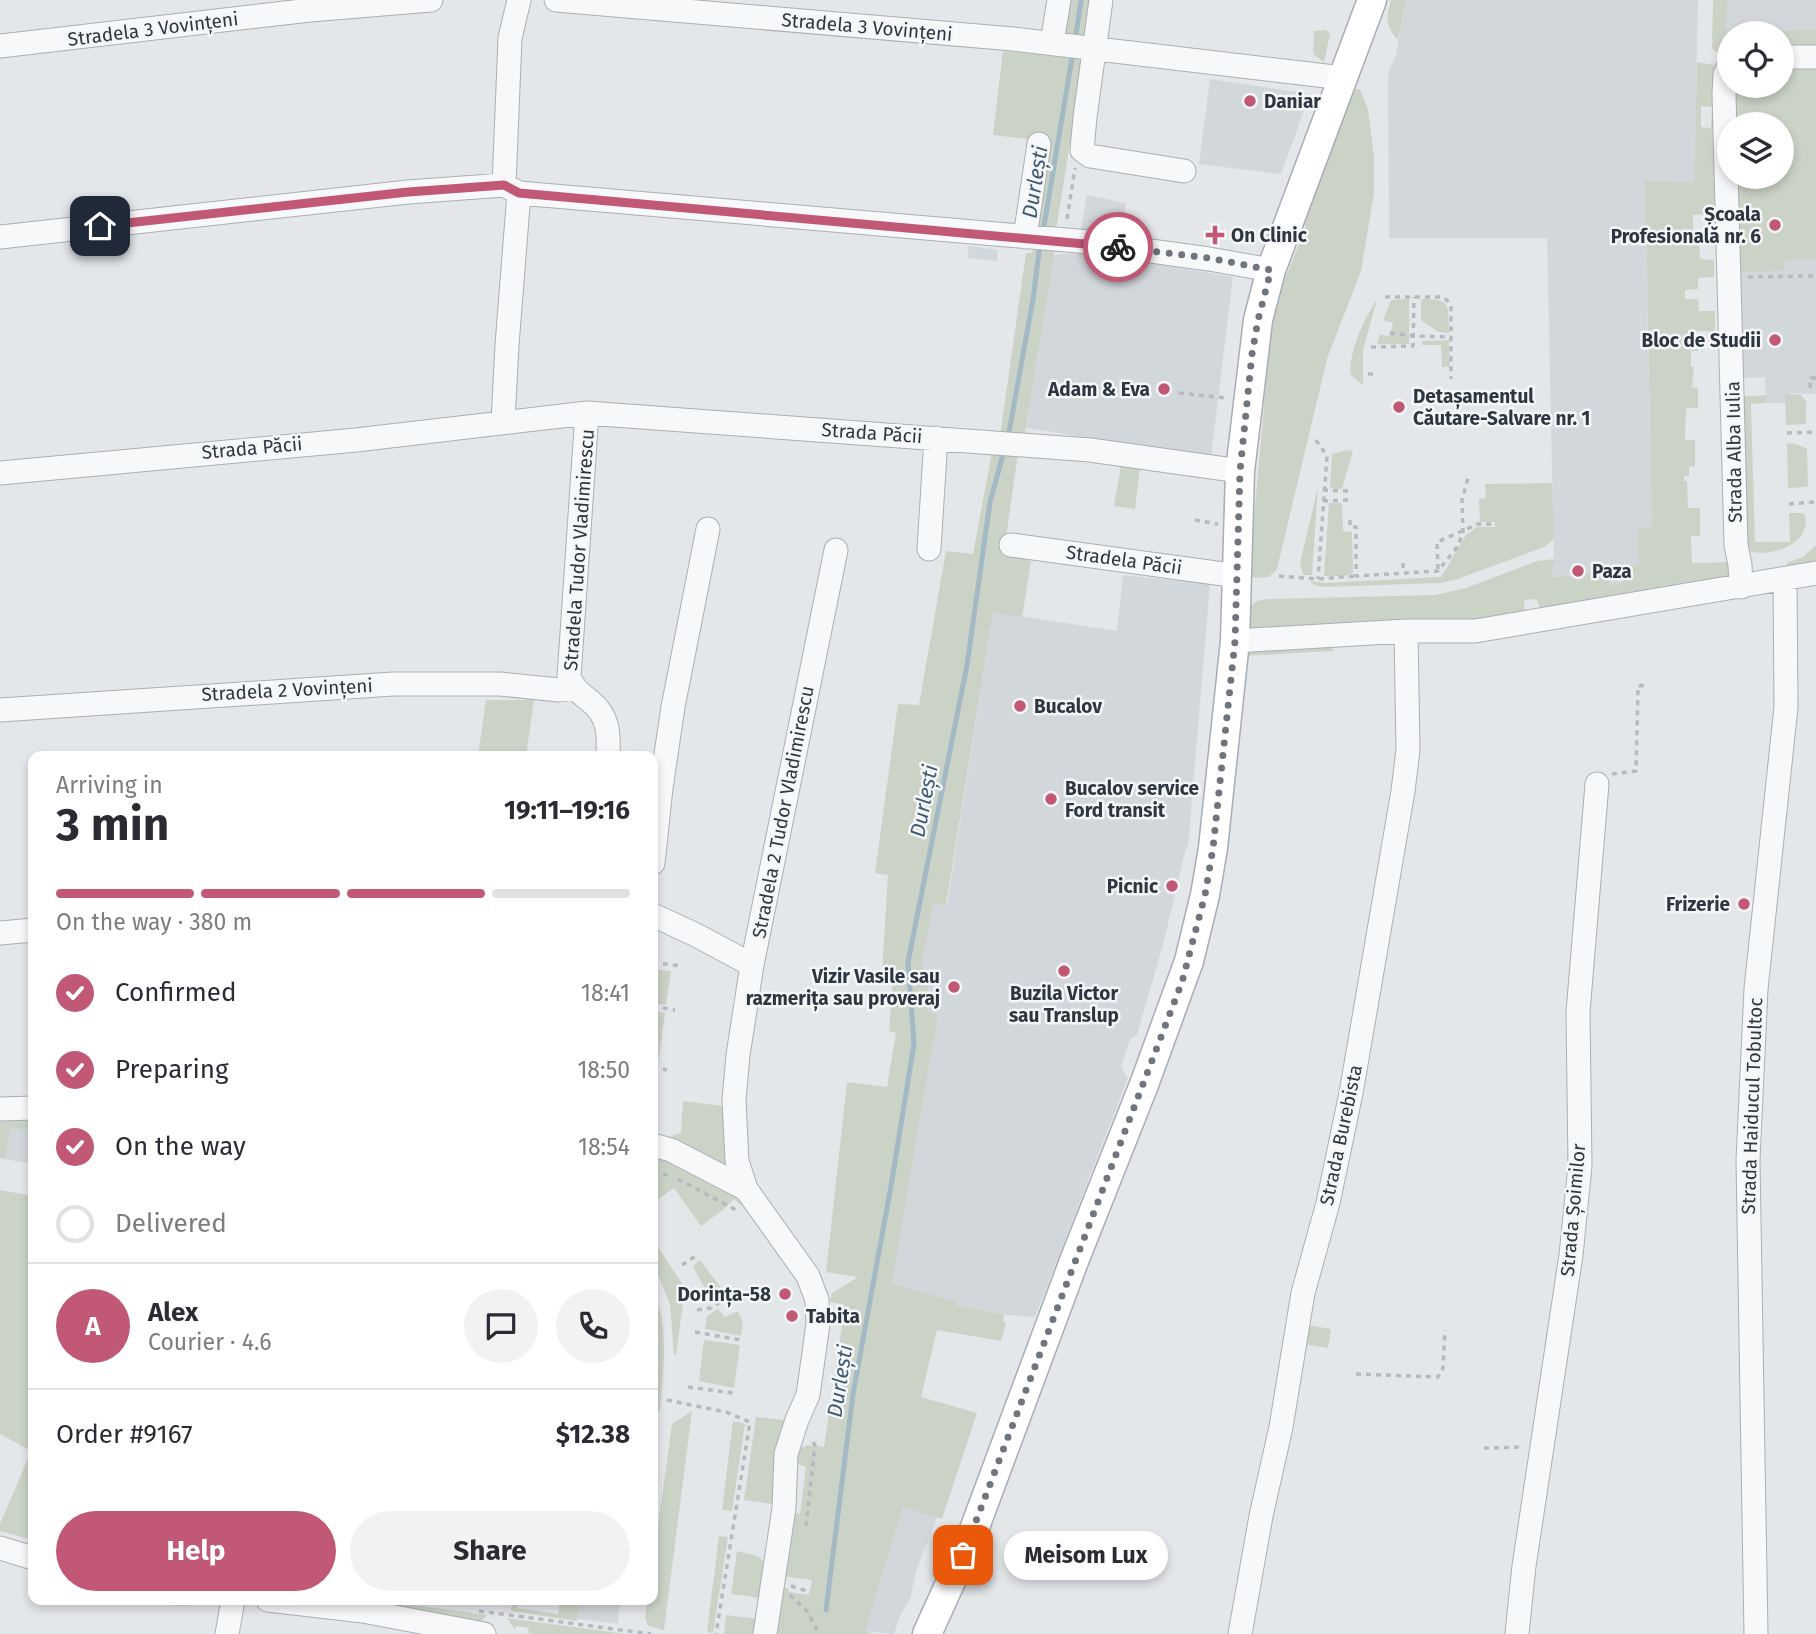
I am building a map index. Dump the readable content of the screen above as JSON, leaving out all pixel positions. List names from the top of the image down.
{
  "streets": {
    "street": [
      "Stradela 3 Vovințeni",
      "Strada Păcii",
      "Strada Alba Iulia",
      "Stradela Tudor Vladimirescu",
      "Stradela Păcii",
      "Stradela 2 Vovințeni",
      "Stradela 2 Tudor Vladimirescu",
      "Strada Haiducul Tobultoc",
      "Strada Burebista",
      "Strada Șoimilor"
    ]
  },
  "crossings": [
    ["Strada Păcii", "Stradela Tudor Vladimirescu"],
    ["Stradela Tudor Vladimirescu", "Stradela 2 Vovințeni"]
  ],
  "water": ["Durlești"],
  "places": {
    "other": [
      "Daniar",
      "Școala Profesională nr. 6",
      "Bloc de Studii",
      "Adam & Eva",
      "Detașamentul Căutare-Salvare nr. 1",
      "Paza",
      "Bucalov",
      "Bucalov service Ford transit",
      "Picnic",
      "Frizerie",
      "Buzila Victor sau Translup",
      "Vizir Vasile sau razmerița sau proveraj",
      "Dorința-58",
      "Tabita",
      "Meisom Lux"
    ],
    "health": ["On Clinic"]
  },
  "page": {
    "heading": ["3 min", "Arriving in", "19:11–19:16"],
    "panel": [
      "Alex",
      "Courier · 4.6",
      "Order #9167",
      "$12.38"
    ],
    "bar": "On the way · 380 m",
    "list": [
      ["Confirmed", "18:41"],
      ["Preparing", "18:50"],
      ["On the way", "18:54"],
      "Delivered"
    ],
    "round": "A",
    "buttons": ["Help", "Share"],
    "bubble": "Meisom Lux"
  }
}
